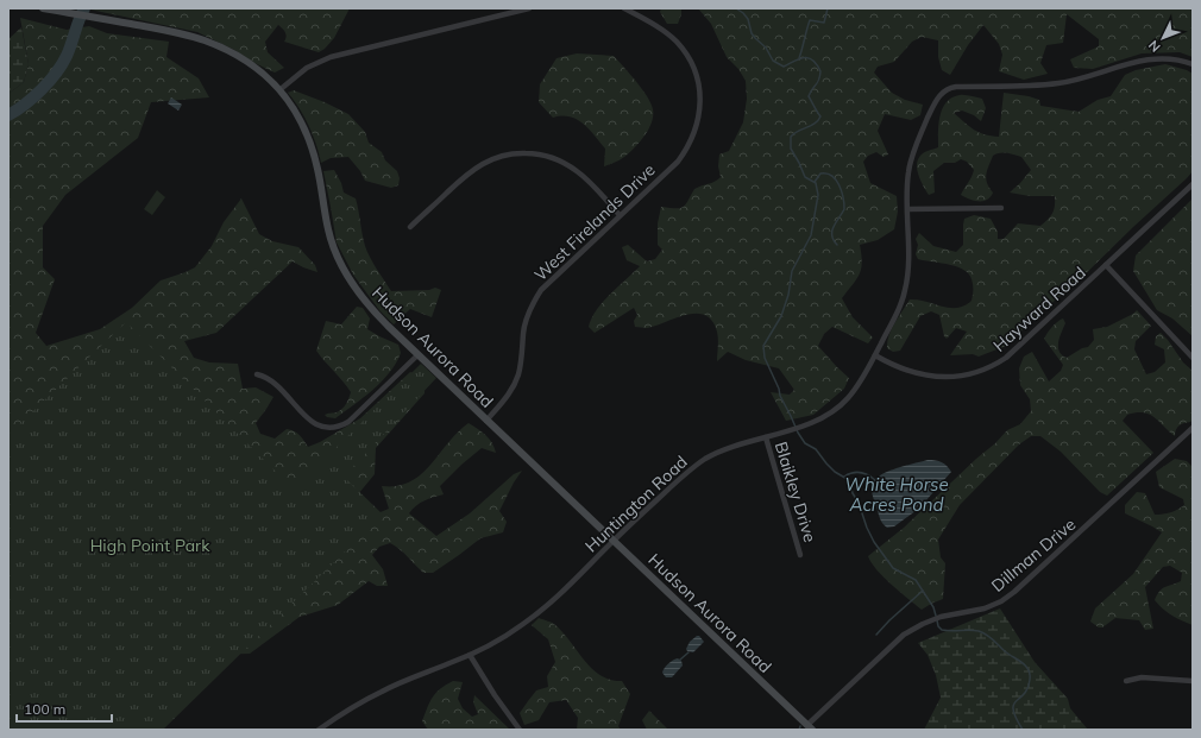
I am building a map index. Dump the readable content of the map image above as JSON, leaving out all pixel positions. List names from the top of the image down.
{
  "streets": {
    "street": [
      "West Firelands Drive",
      "Hayward Road",
      "Hudson Aurora Road",
      "Blaikley Drive",
      "Huntington Road",
      "Dillman Drive"
    ]
  },
  "crossings": [
    ["West Firelands Drive", "Hudson Aurora Road"],
    ["Hayward Road", "Huntington Road"],
    ["Hudson Aurora Road", "Huntington Road"],
    ["Hudson Aurora Road", "Dillman Drive"],
    ["Blaikley Drive", "Huntington Road"]
  ],
  "water": ["White Horse Acres Pond"],
  "parks": ["High Point Park"],
  "scale_bar": "100 m",
  "north": "bottom left"
}
